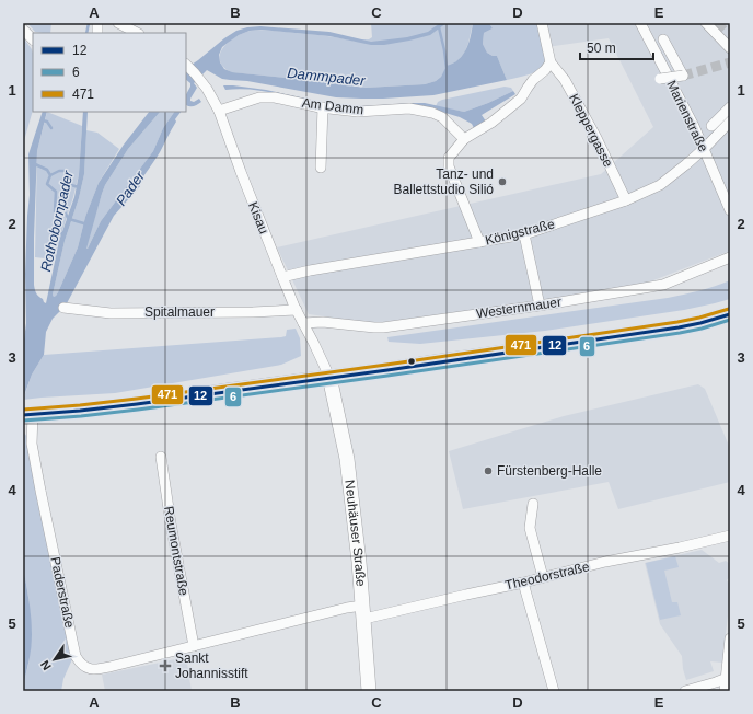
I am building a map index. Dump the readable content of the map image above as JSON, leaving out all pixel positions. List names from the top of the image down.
{
  "streets": {
    "main road": ["Neuhäuser Straße"],
    "street": [
      "Am Damm",
      "Marienstraße",
      "Kleppergasse",
      "Kisau",
      "Königstraße",
      "Westernmauer",
      "Spitalmauer",
      "Reumontstraße",
      "Theodorstraße",
      "Paderstraße"
    ]
  },
  "crossings": [
    ["Am Damm", "Kisau"],
    ["Marienstraße", "Königstraße"],
    ["Kleppergasse", "Königstraße"],
    ["Kisau", "Königstraße"],
    ["Kisau", "Westernmauer"],
    ["Kisau", "Spitalmauer"],
    ["Kisau", "Neuhäuser Straße"],
    ["Neuhäuser Straße", "Theodorstraße"],
    ["Neuhäuser Straße", "Paderstraße"],
    ["Reumontstraße", "Paderstraße"],
    ["Theodorstraße", "Paderstraße"]
  ],
  "water": ["Dammpader", "Pader", "Rothobornpader"],
  "places": {
    "other": ["Tanz- und Ballettstudio Silió", "Fürstenberg-Halle"],
    "health": ["Sankt Johannisstift"]
  },
  "lines": ["transit line 471", "transit line 12", "transit line 6"],
  "legend": ["12", "6", "471"],
  "scale_bar": "50 m",
  "north": "bottom left",
  "grid": {
    "columns": [
      "A",
      "B",
      "C",
      "D",
      "E"
    ],
    "rows": [
      "1",
      "2",
      "3",
      "4",
      "5"
    ]
  }
}
